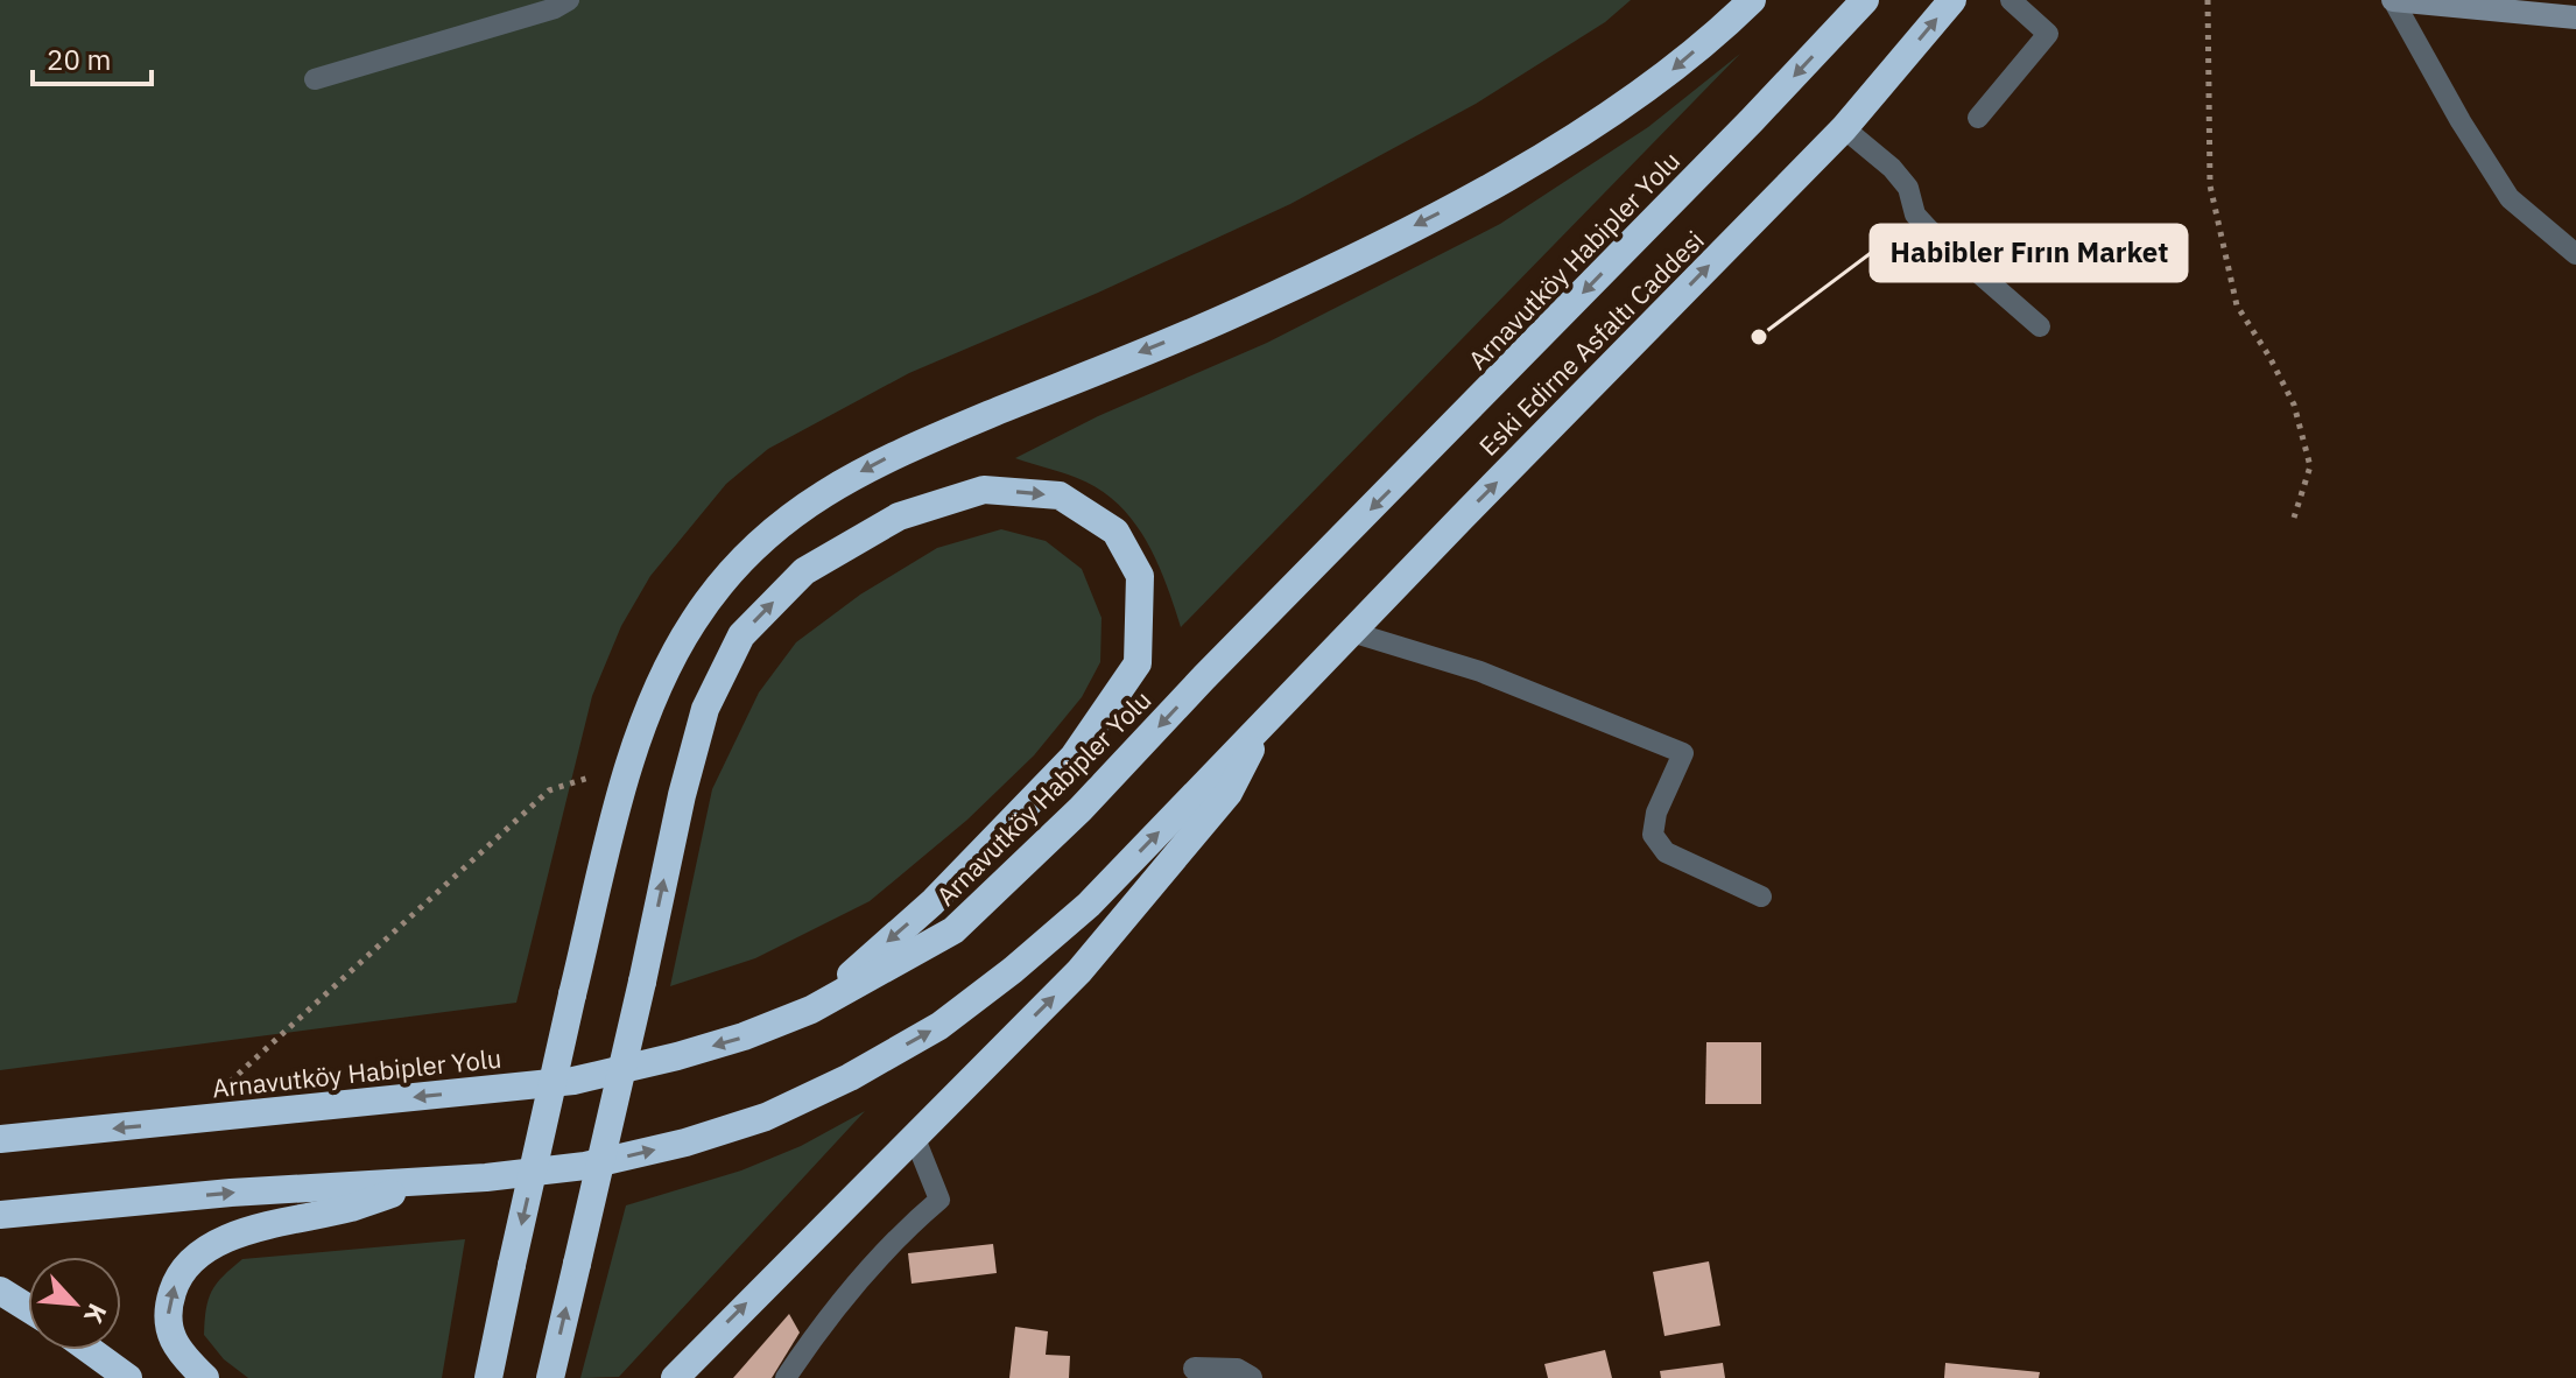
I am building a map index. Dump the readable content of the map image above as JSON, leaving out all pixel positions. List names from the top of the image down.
{
  "streets": {
    "highway": ["Arnavutköy Habipler Yolu", "Eski Edirne Asfaltı Caddesi"]
  },
  "places": ["Habibler Fırın Market"],
  "scale_bar": "20 m",
  "north": "bottom right"
}
